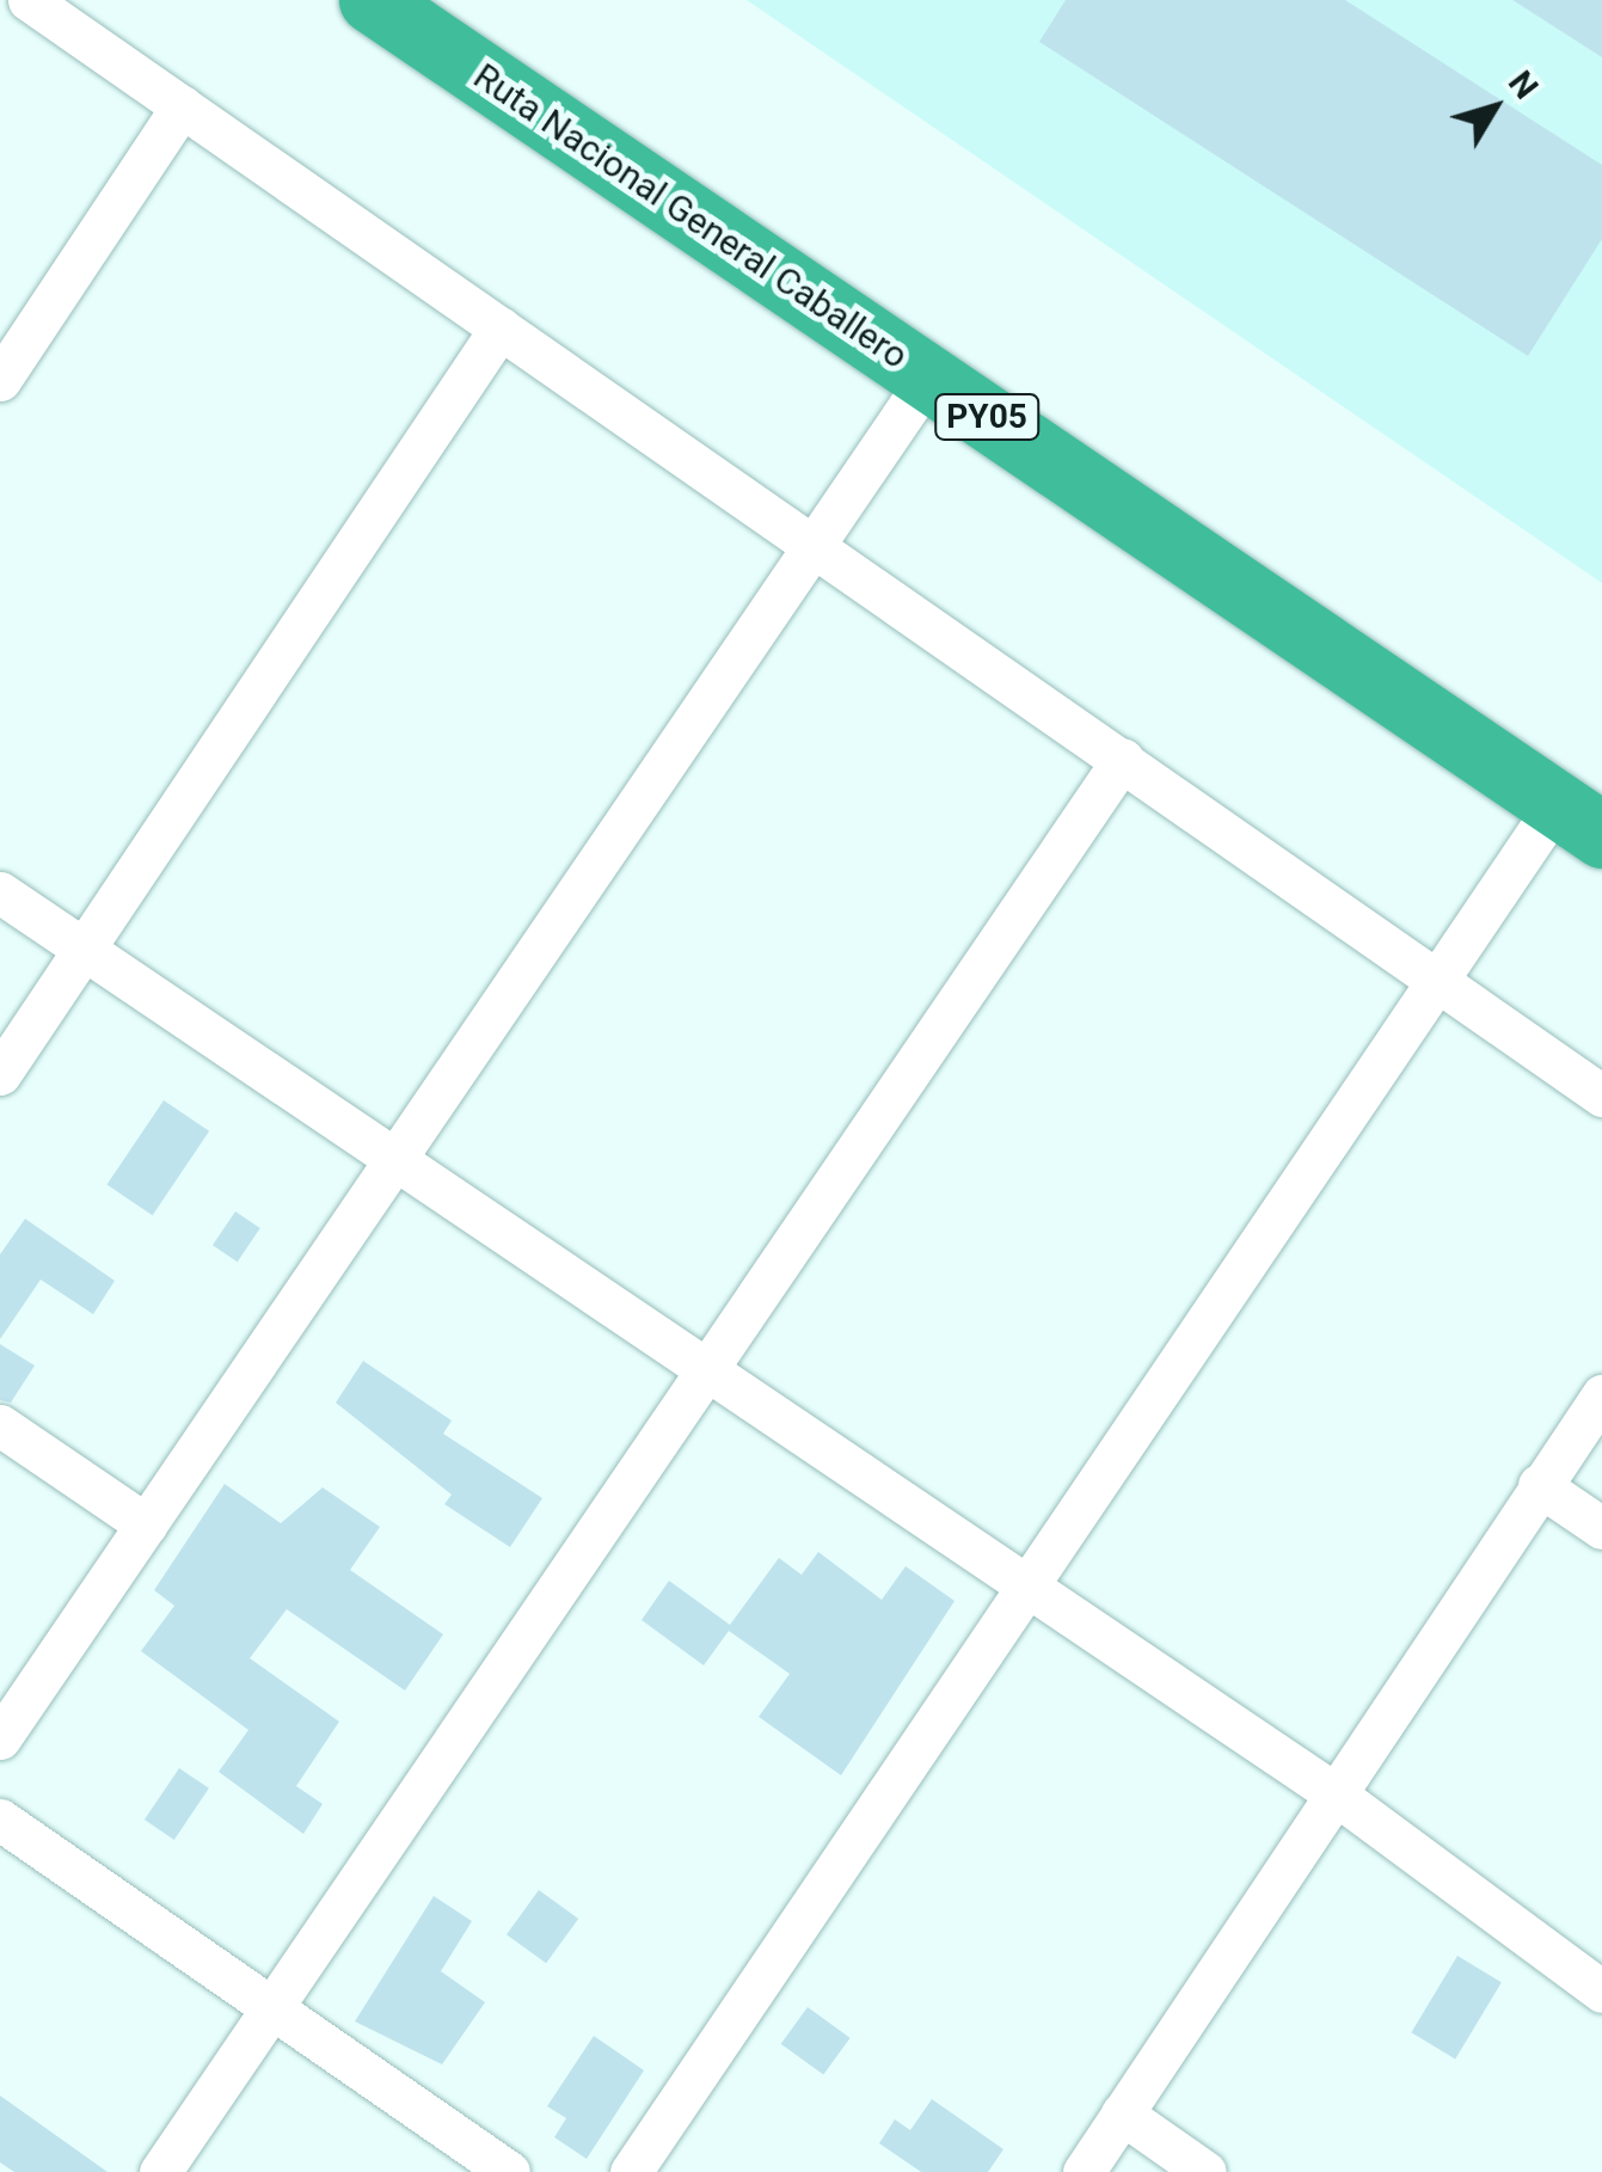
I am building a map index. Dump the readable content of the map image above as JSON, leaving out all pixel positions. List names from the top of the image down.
{
  "streets": {
    "highway": ["Ruta Nacional General Caballero", "PY05"]
  },
  "north": "top right"
}
